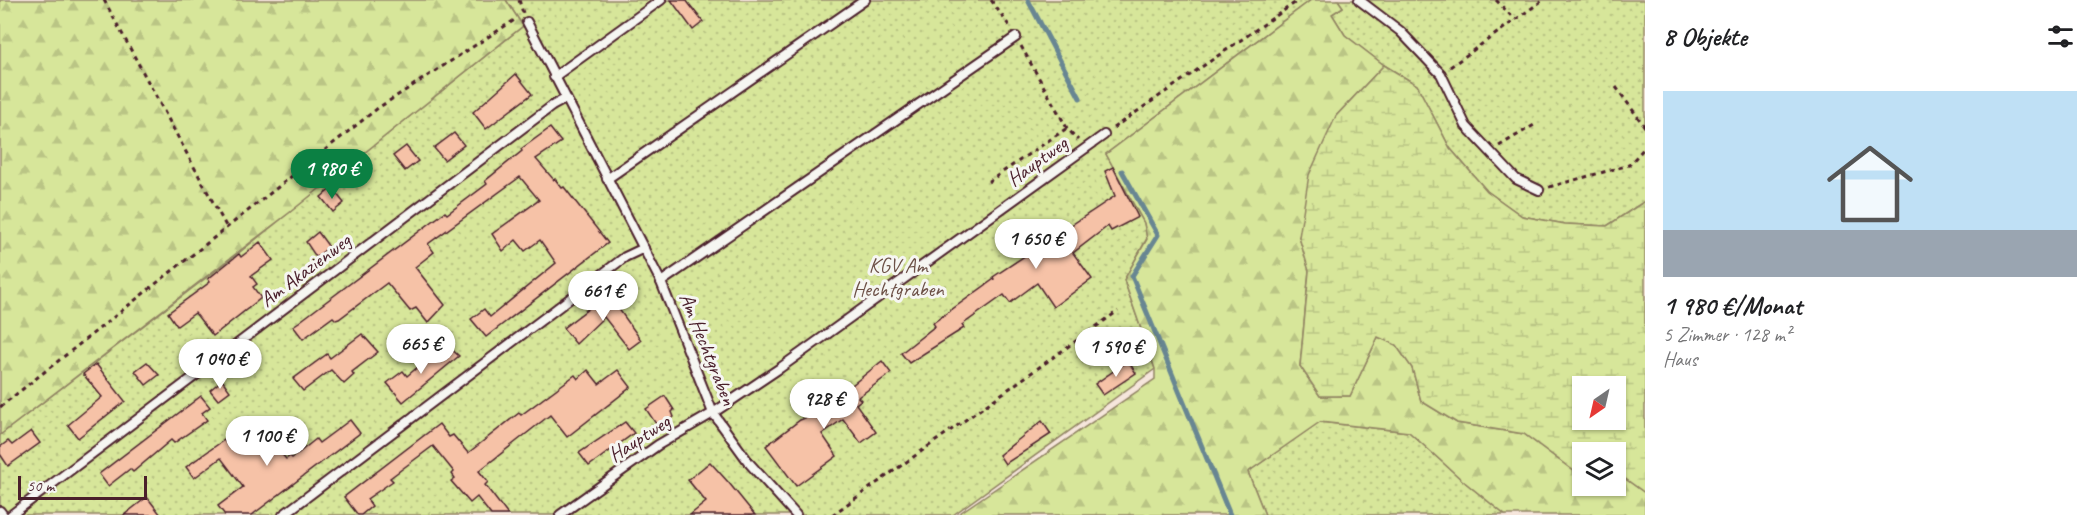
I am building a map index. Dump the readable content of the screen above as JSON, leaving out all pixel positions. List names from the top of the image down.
{
  "streets": {
    "lane": ["Hauptweg", "Am Akazienweg", "Am Hechtgraben"]
  },
  "crossings": [
    ["Hauptweg", "Am Hechtgraben"],
    ["Am Akazienweg", "Am Hechtgraben"]
  ],
  "parks": ["KGV Am Hechtgraben"],
  "scale_bar": "50 m",
  "north": "bottom left",
  "page": {
    "heading": "8 Objekte",
    "list": [
      {
        "name": "1 980 €/Monat",
        "note": "5 Zimmer · 128 m² · Haus"
      }
    ],
    "price": [
      "1 980 €",
      "1 650 €",
      "661 €",
      "665 €",
      "1 590 €",
      "1 040 €",
      "928 €",
      "1 100 €"
    ],
    "scale": "50 m"
  }
}
